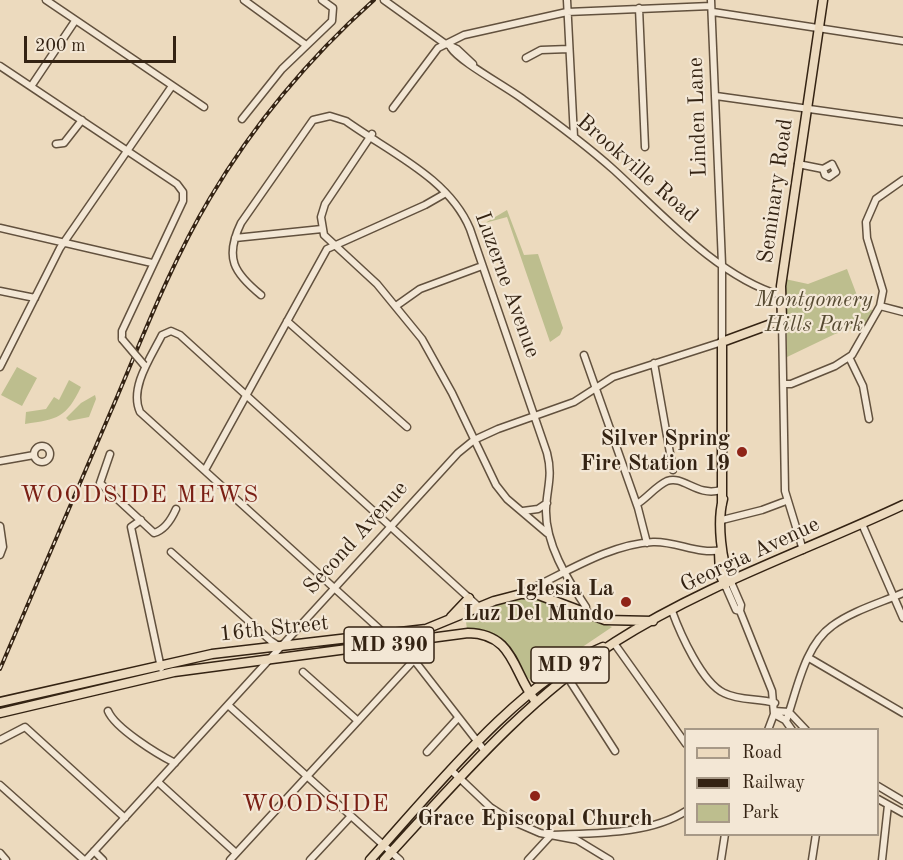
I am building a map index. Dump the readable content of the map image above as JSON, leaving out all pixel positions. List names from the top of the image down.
{
  "streets": {
    "main road": [
      "Seminary Road",
      "Georgia Avenue",
      "16th Street",
      "MD 390",
      "MD 97"
    ],
    "street": [
      "Linden Lane",
      "Brookville Road",
      "Luzerne Avenue",
      "Second Avenue"
    ]
  },
  "crossings": [
    ["Linden Lane", "Brookville Road"],
    ["Linden Lane", "Second Avenue"],
    ["Brookville Road", "Seminary Road"],
    ["Luzerne Avenue", "Second Avenue"],
    ["Second Avenue", "16th Street"],
    ["Georgia Avenue", "16th Street"]
  ],
  "districts": ["WOODSIDE MEWS", "WOODSIDE"],
  "parks": ["Montgomery Hills Park"],
  "places": ["Silver Spring Fire Station 19", "Iglesia La Luz Del Mundo", "Grace Episcopal Church"],
  "legend": ["Road", "Railway", "Park"],
  "scale_bar": "200 m"
}
